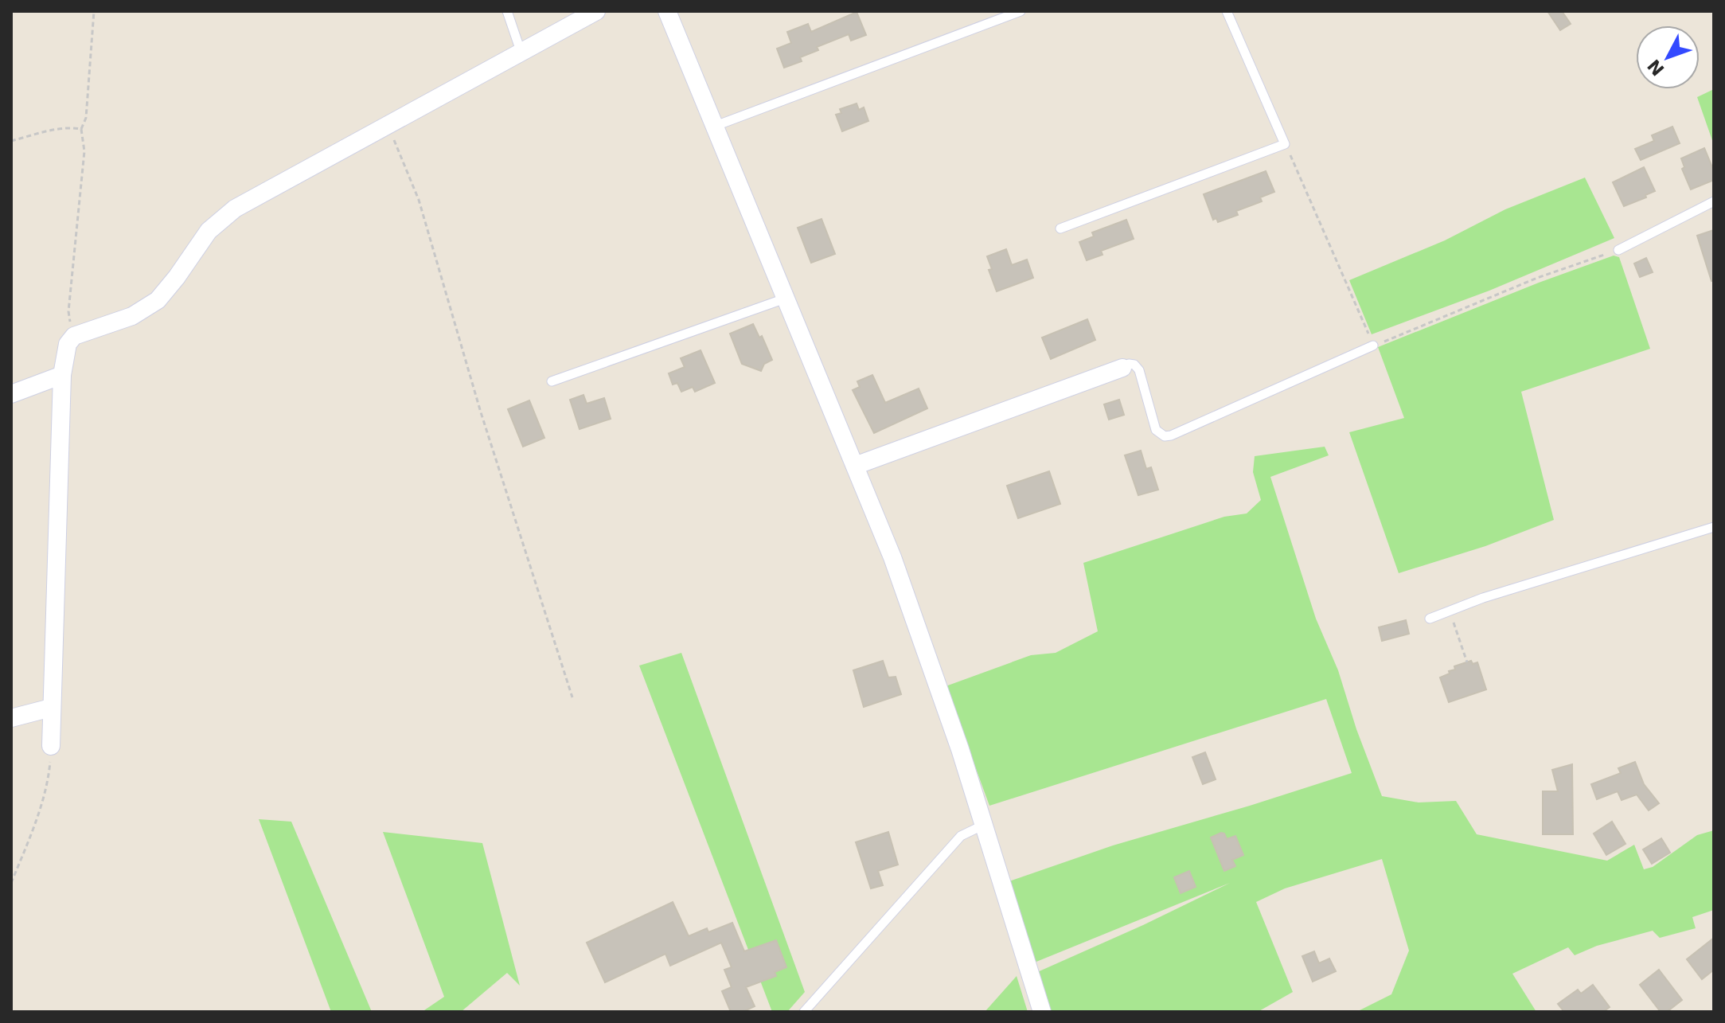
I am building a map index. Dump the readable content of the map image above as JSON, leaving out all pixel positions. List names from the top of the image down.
{
  "north": "bottom left"
}
